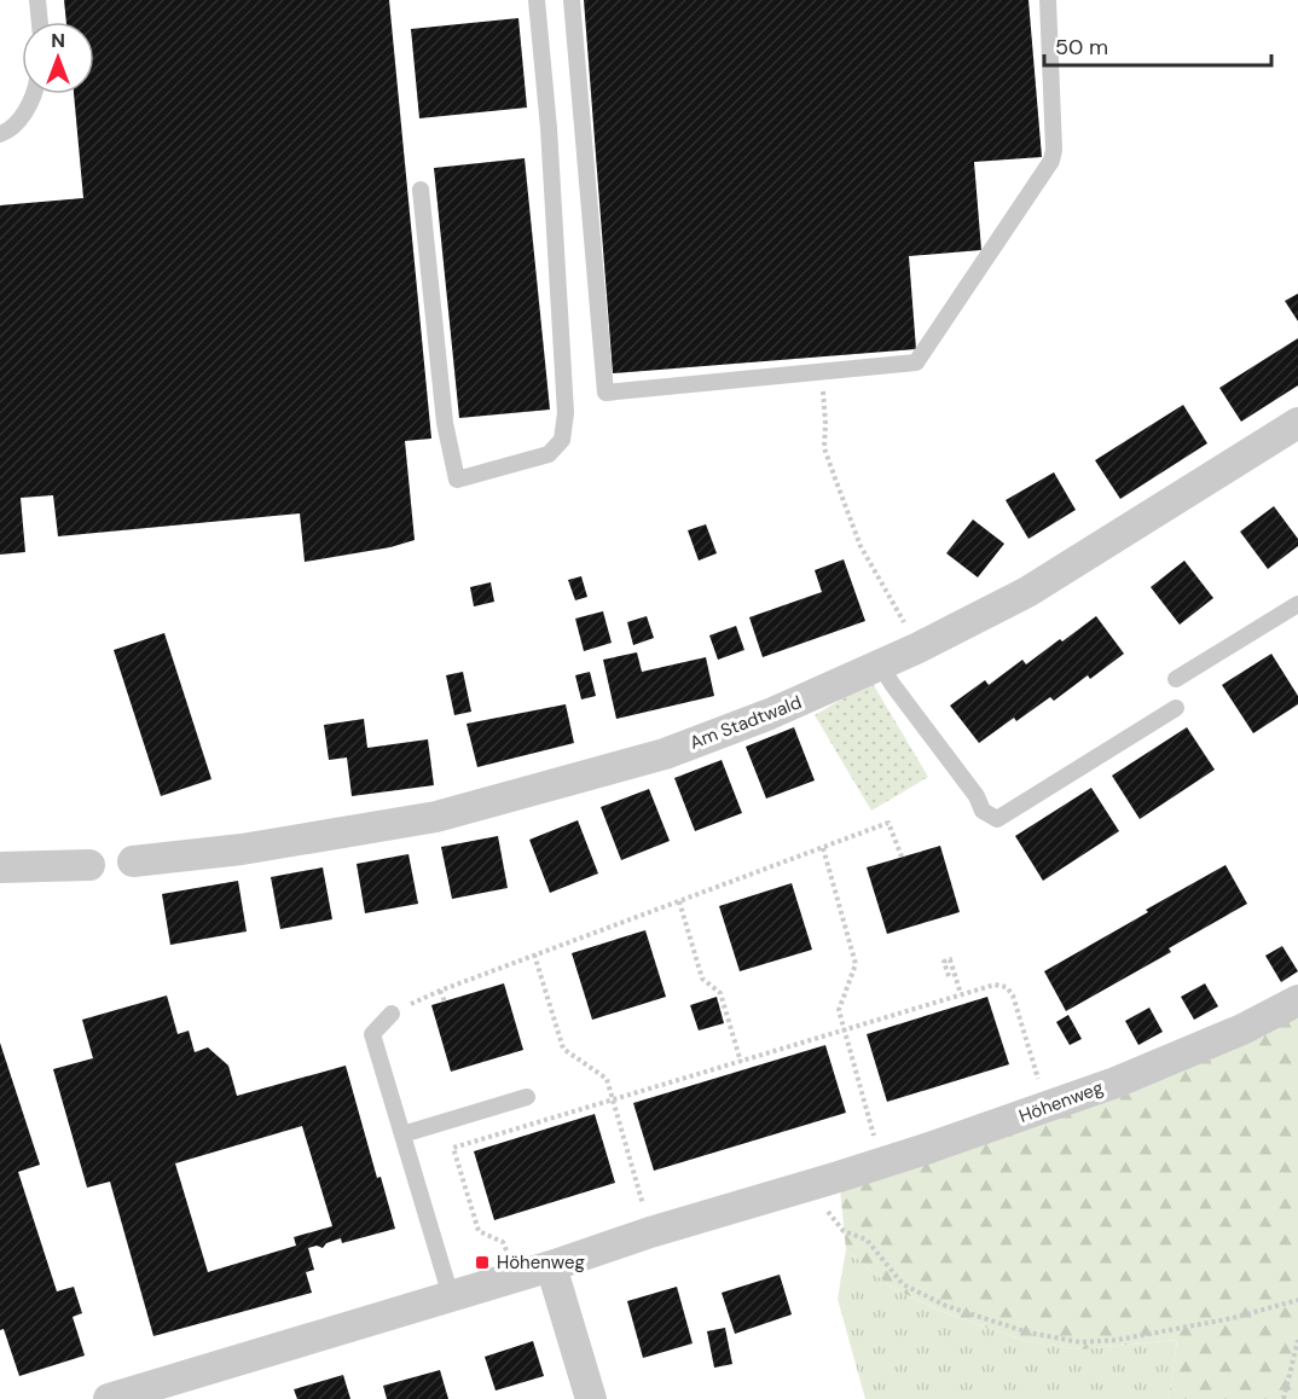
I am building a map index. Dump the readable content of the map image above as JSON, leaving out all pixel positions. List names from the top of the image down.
{
  "streets": {
    "street": ["Am Stadtwald", "Höhenweg"]
  },
  "places": {
    "transit": ["Höhenweg"]
  },
  "scale_bar": "50 m",
  "north": "top"
}
